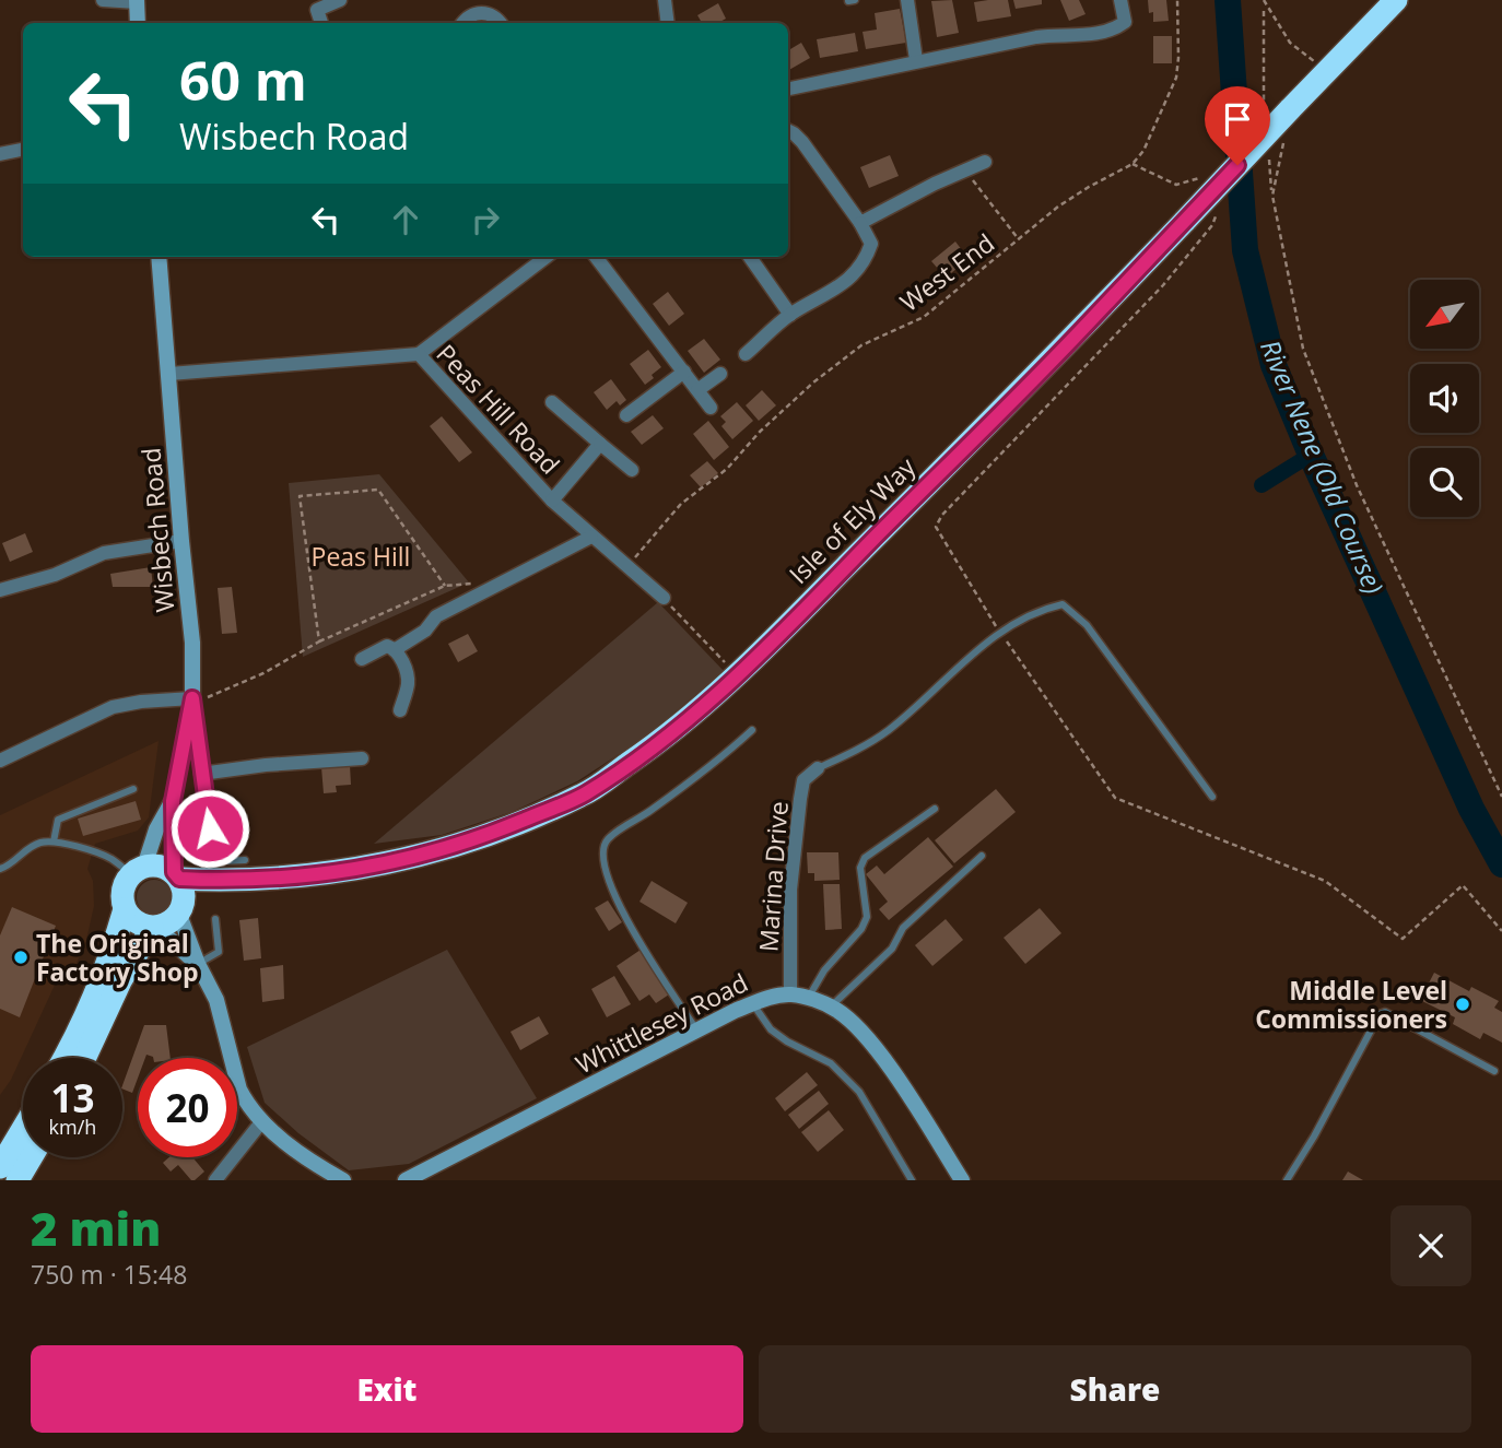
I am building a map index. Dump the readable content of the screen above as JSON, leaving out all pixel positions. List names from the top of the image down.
{
  "streets": {
    "highway": ["Isle of Ely Way"],
    "street": [
      "Peas Hill Road",
      "Wisbech Road",
      "Marina Drive",
      "Whittlesey Road"
    ],
    "path": ["West End"]
  },
  "crossings": [
    ["West End", "Peas Hill Road"],
    ["Peas Hill Road", "Wisbech Road"],
    ["Isle of Ely Way", "Wisbech Road"],
    ["Marina Drive", "Whittlesey Road"]
  ],
  "water": ["River Nene (Old Course)"],
  "parks": ["Peas Hill"],
  "places": ["The Original Factory Shop", "Middle Level Commissioners"],
  "north": "bottom left",
  "page": {
    "turn": ["60 m", "Wisbech Road"],
    "speed": "13 km/h",
    "limit": "20",
    "heading": ["2 min", "750 m · 15:48"],
    "buttons": ["Exit", "Share"]
  }
}
